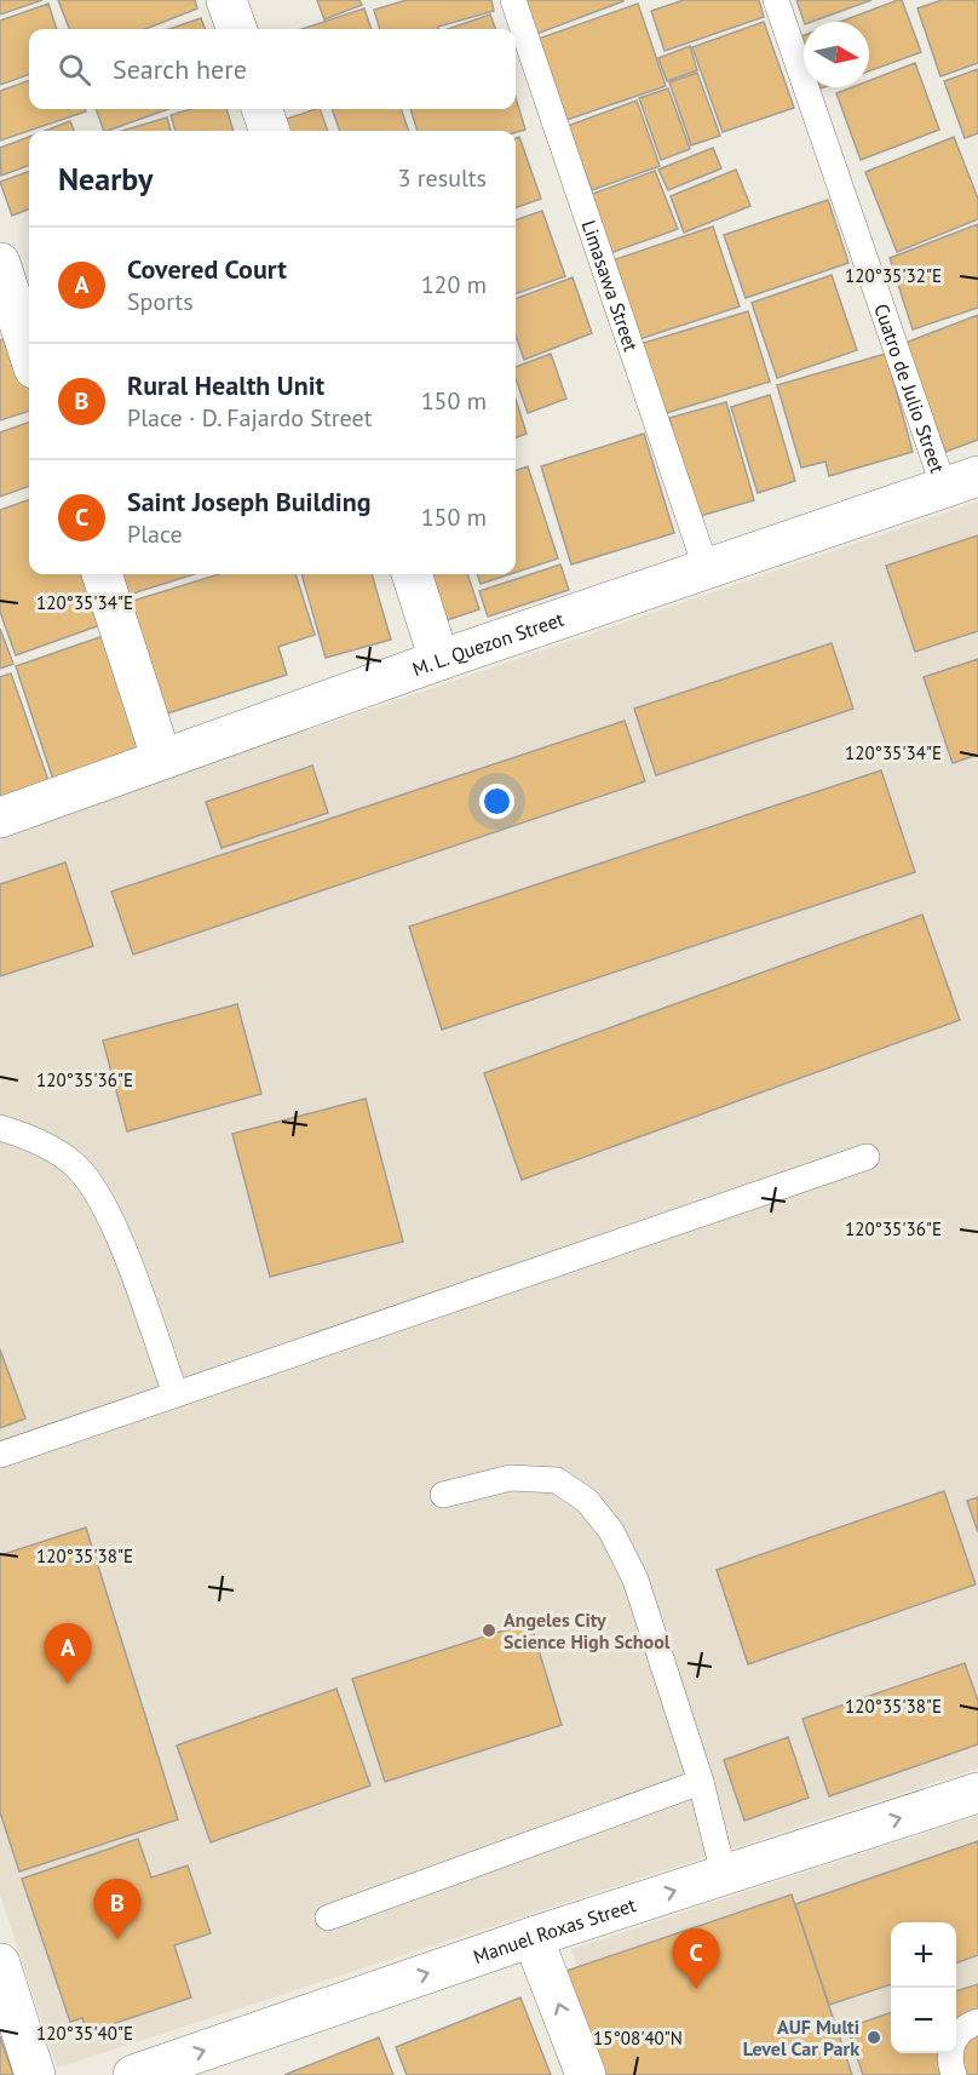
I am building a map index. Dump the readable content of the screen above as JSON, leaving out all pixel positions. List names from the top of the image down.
{
  "streets": {
    "street": ["M. L. Quezon Street", "Manuel Roxas Street"],
    "lane": ["Limasawa Street", "Cuatro de Julio Street"]
  },
  "crossings": [
    ["Limasawa Street", "M. L. Quezon Street"],
    ["Cuatro de Julio Street", "M. L. Quezon Street"]
  ],
  "one_way": ["Manuel Roxas Street"],
  "places": ["Angeles City Science High School", "AUF Multi Level Car Park"],
  "north": "right",
  "page": {
    "search": "Search here",
    "heading": ["Nearby", "3 results"],
    "list": [
      {
        "mark": "A",
        "name": "Covered Court",
        "note": "Sports",
        "value": "120 m"
      },
      {
        "mark": "B",
        "name": "Rural Health Unit",
        "note": "Place · D. Fajardo Street",
        "value": "150 m"
      },
      {
        "mark": "C",
        "name": "Saint Joseph Building",
        "note": "Place",
        "value": "150 m"
      }
    ],
    "pins": ["A", "B", "C"],
    "map_buttons": ["+", "−"]
  },
  "coordinates": [
    "120°35'32\"E",
    "120°35'34\"E",
    "120°35'36\"E",
    "120°35'38\"E",
    "120°35'40\"E",
    "15°08'40\"N"
  ]
}
